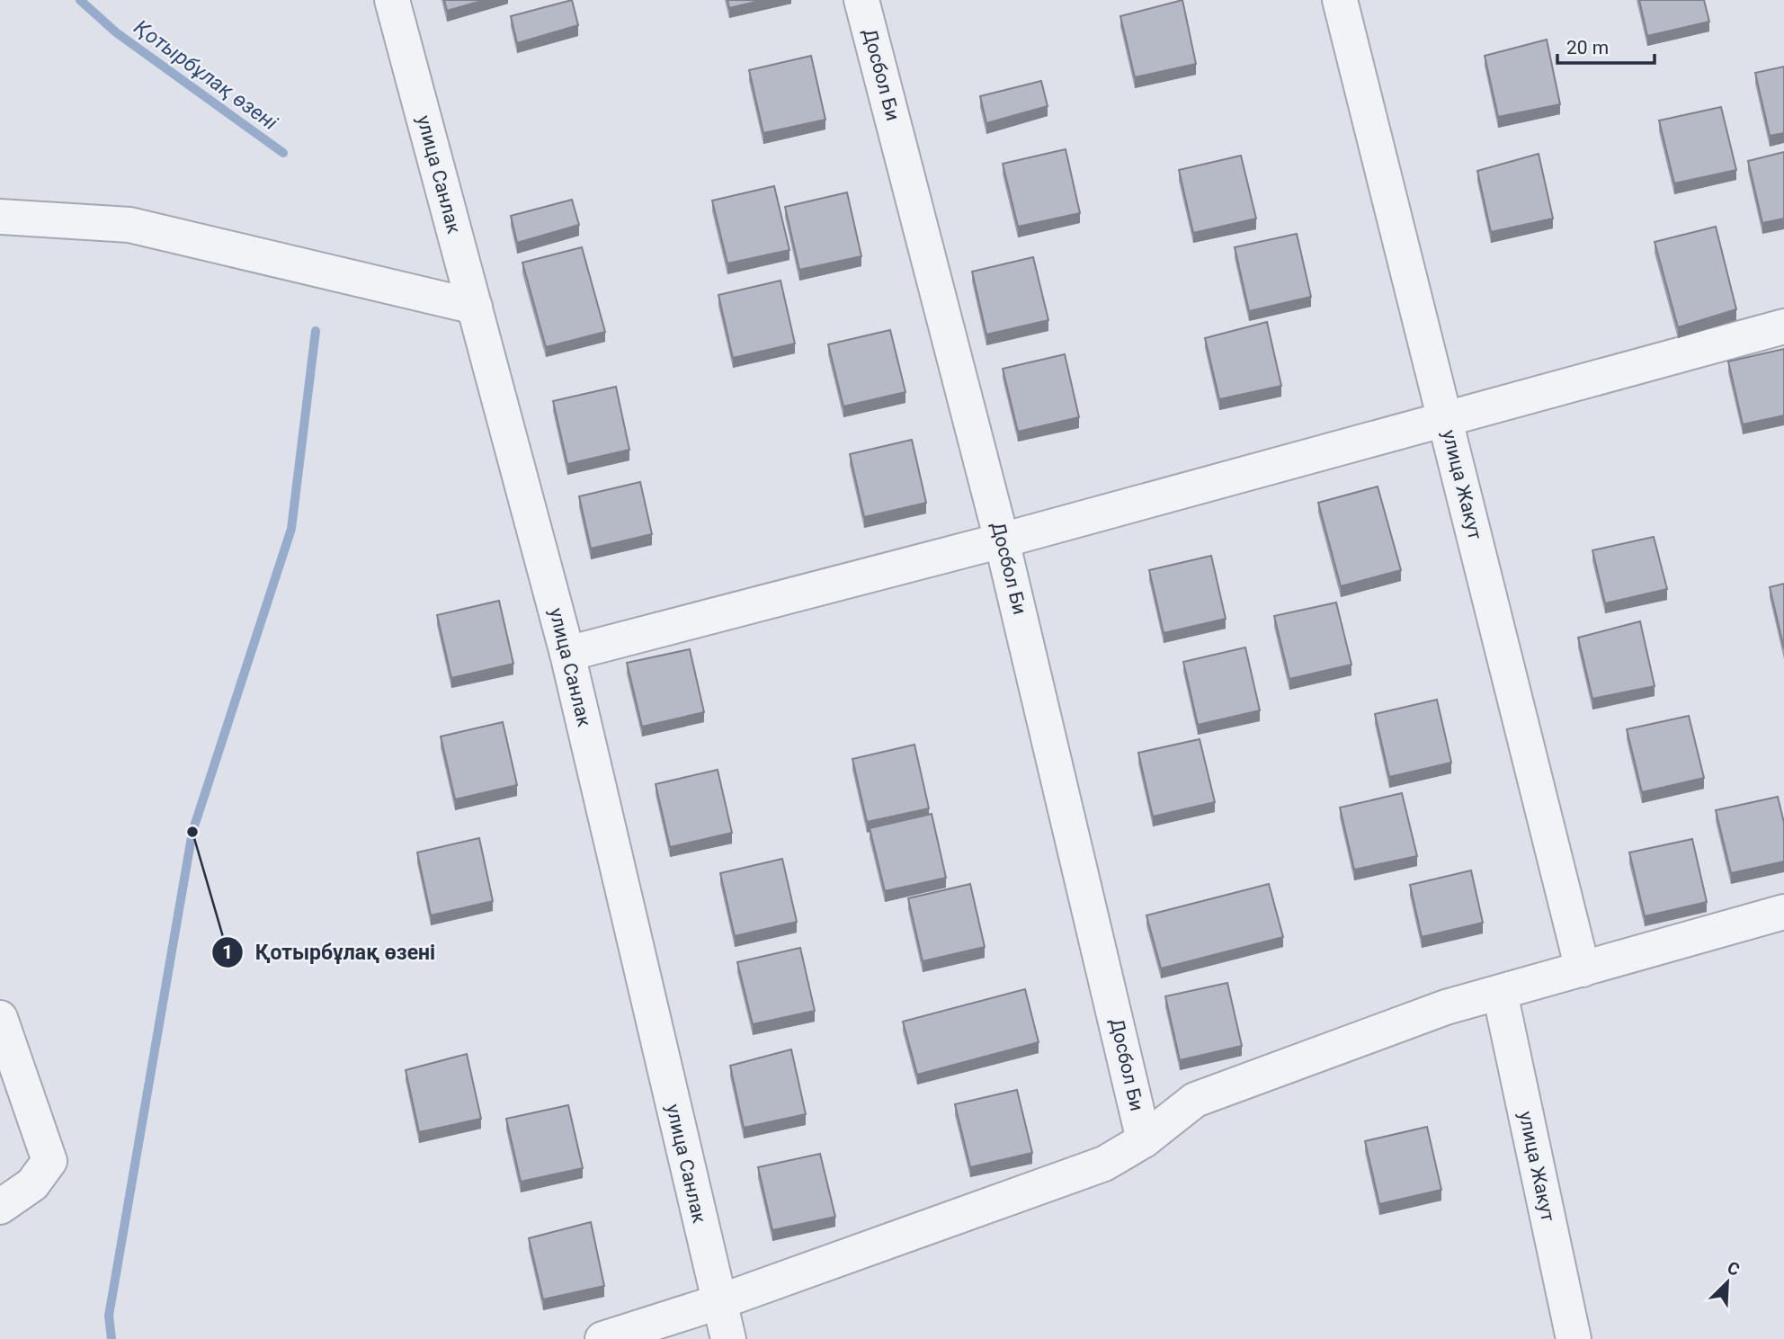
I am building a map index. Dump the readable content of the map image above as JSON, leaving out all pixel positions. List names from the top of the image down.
{
  "streets": {
    "street": ["Досбол Би", "улица Санлак", "улица Жакут"]
  },
  "water": ["Қотырбұлақ өзені"],
  "places": ["Қотырбұлақ өзені"],
  "scale_bar": "20 m",
  "north": "top right"
}
